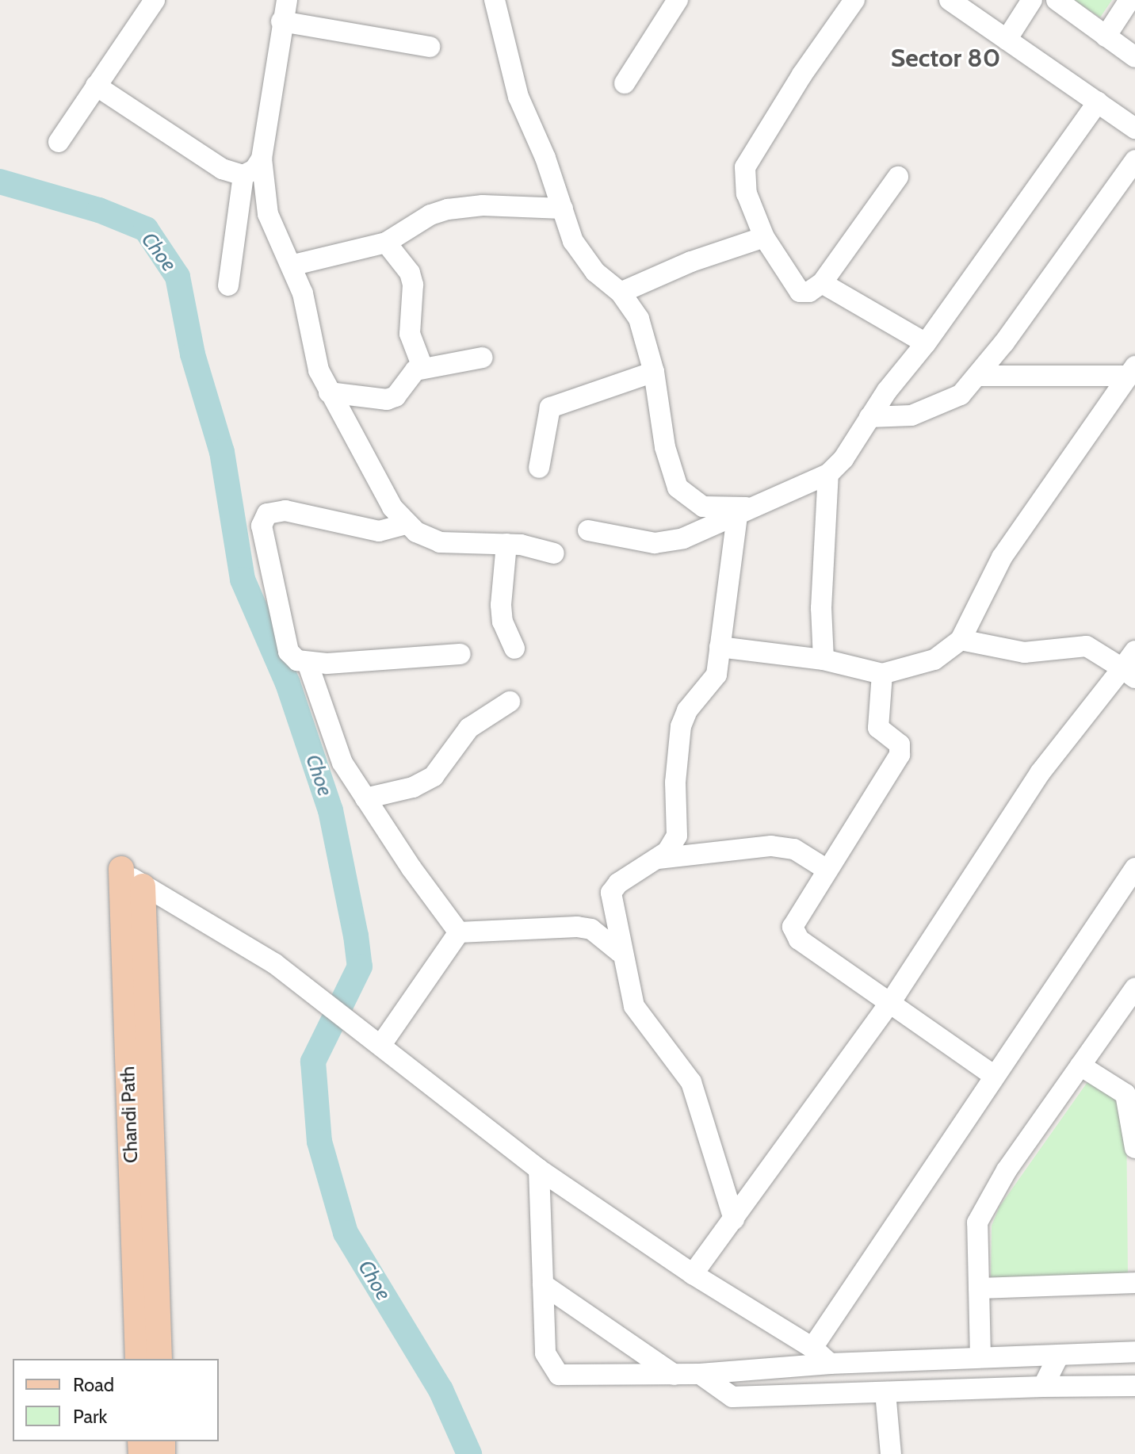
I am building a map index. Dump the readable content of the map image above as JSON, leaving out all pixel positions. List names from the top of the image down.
{
  "streets": {
    "main road": ["Chandi Path"]
  },
  "districts": ["Sector 80"],
  "water": ["Choe"],
  "legend": ["Road", "Park"]
}
